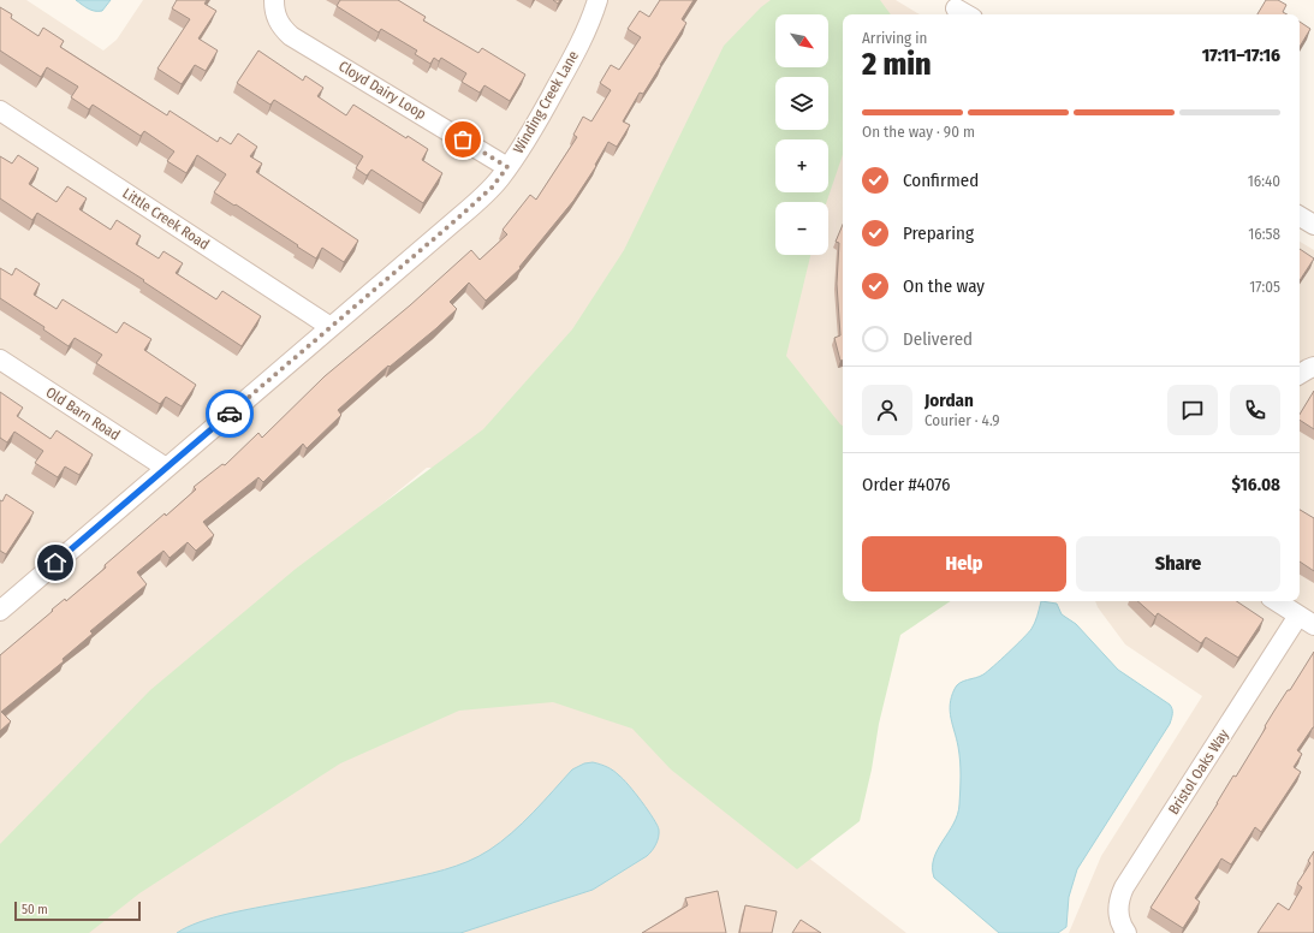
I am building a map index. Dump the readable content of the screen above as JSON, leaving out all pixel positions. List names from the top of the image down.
{
  "streets": {
    "street": [
      "Cloyd Dairy Loop",
      "Winding Creek Lane",
      "Little Creek Road",
      "Old Barn Road",
      "Bristol Oaks Way"
    ]
  },
  "crossings": [
    ["Cloyd Dairy Loop", "Winding Creek Lane"],
    ["Winding Creek Lane", "Little Creek Road"],
    ["Winding Creek Lane", "Old Barn Road"]
  ],
  "scale_bar": "50 m",
  "north": "bottom right",
  "page": {
    "map_buttons": ["+", "−"],
    "heading": ["2 min", "Arriving in", "17:11–17:16"],
    "panel": [
      "Jordan",
      "Courier · 4.9",
      "Order #4076",
      "$16.08"
    ],
    "bar": "On the way · 90 m",
    "list": [
      ["Confirmed", "16:40"],
      ["Preparing", "16:58"],
      ["On the way", "17:05"],
      "Delivered"
    ],
    "buttons": ["Help", "Share"],
    "scale": "50 m"
  }
}
